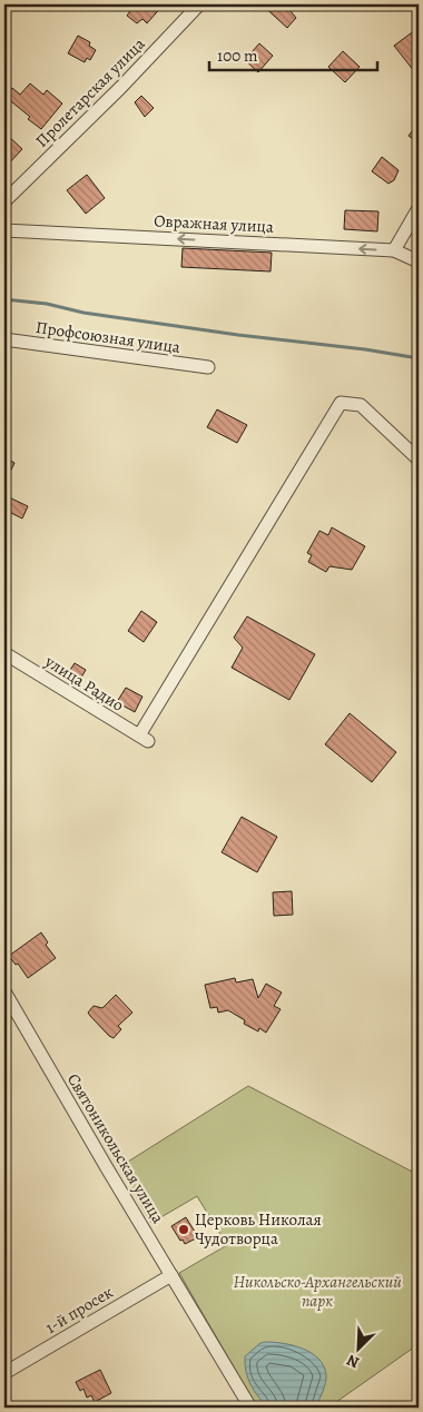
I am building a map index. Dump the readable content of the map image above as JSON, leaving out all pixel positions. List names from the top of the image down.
{
  "streets": {
    "street": [
      "Пролетарская улица",
      "Овражная улица",
      "Профсоюзная улица",
      "улица Радио",
      "Святоникольская улица",
      "1-й просек"
    ]
  },
  "crossings": [
    ["Святоникольская улица", "1-й просек"]
  ],
  "one_way": ["Овражная улица"],
  "parks": ["Никольско-Архангельский парк"],
  "places": ["Церковь Николая Чудотворца"],
  "scale_bar": "100 m",
  "north": "bottom left"
}
